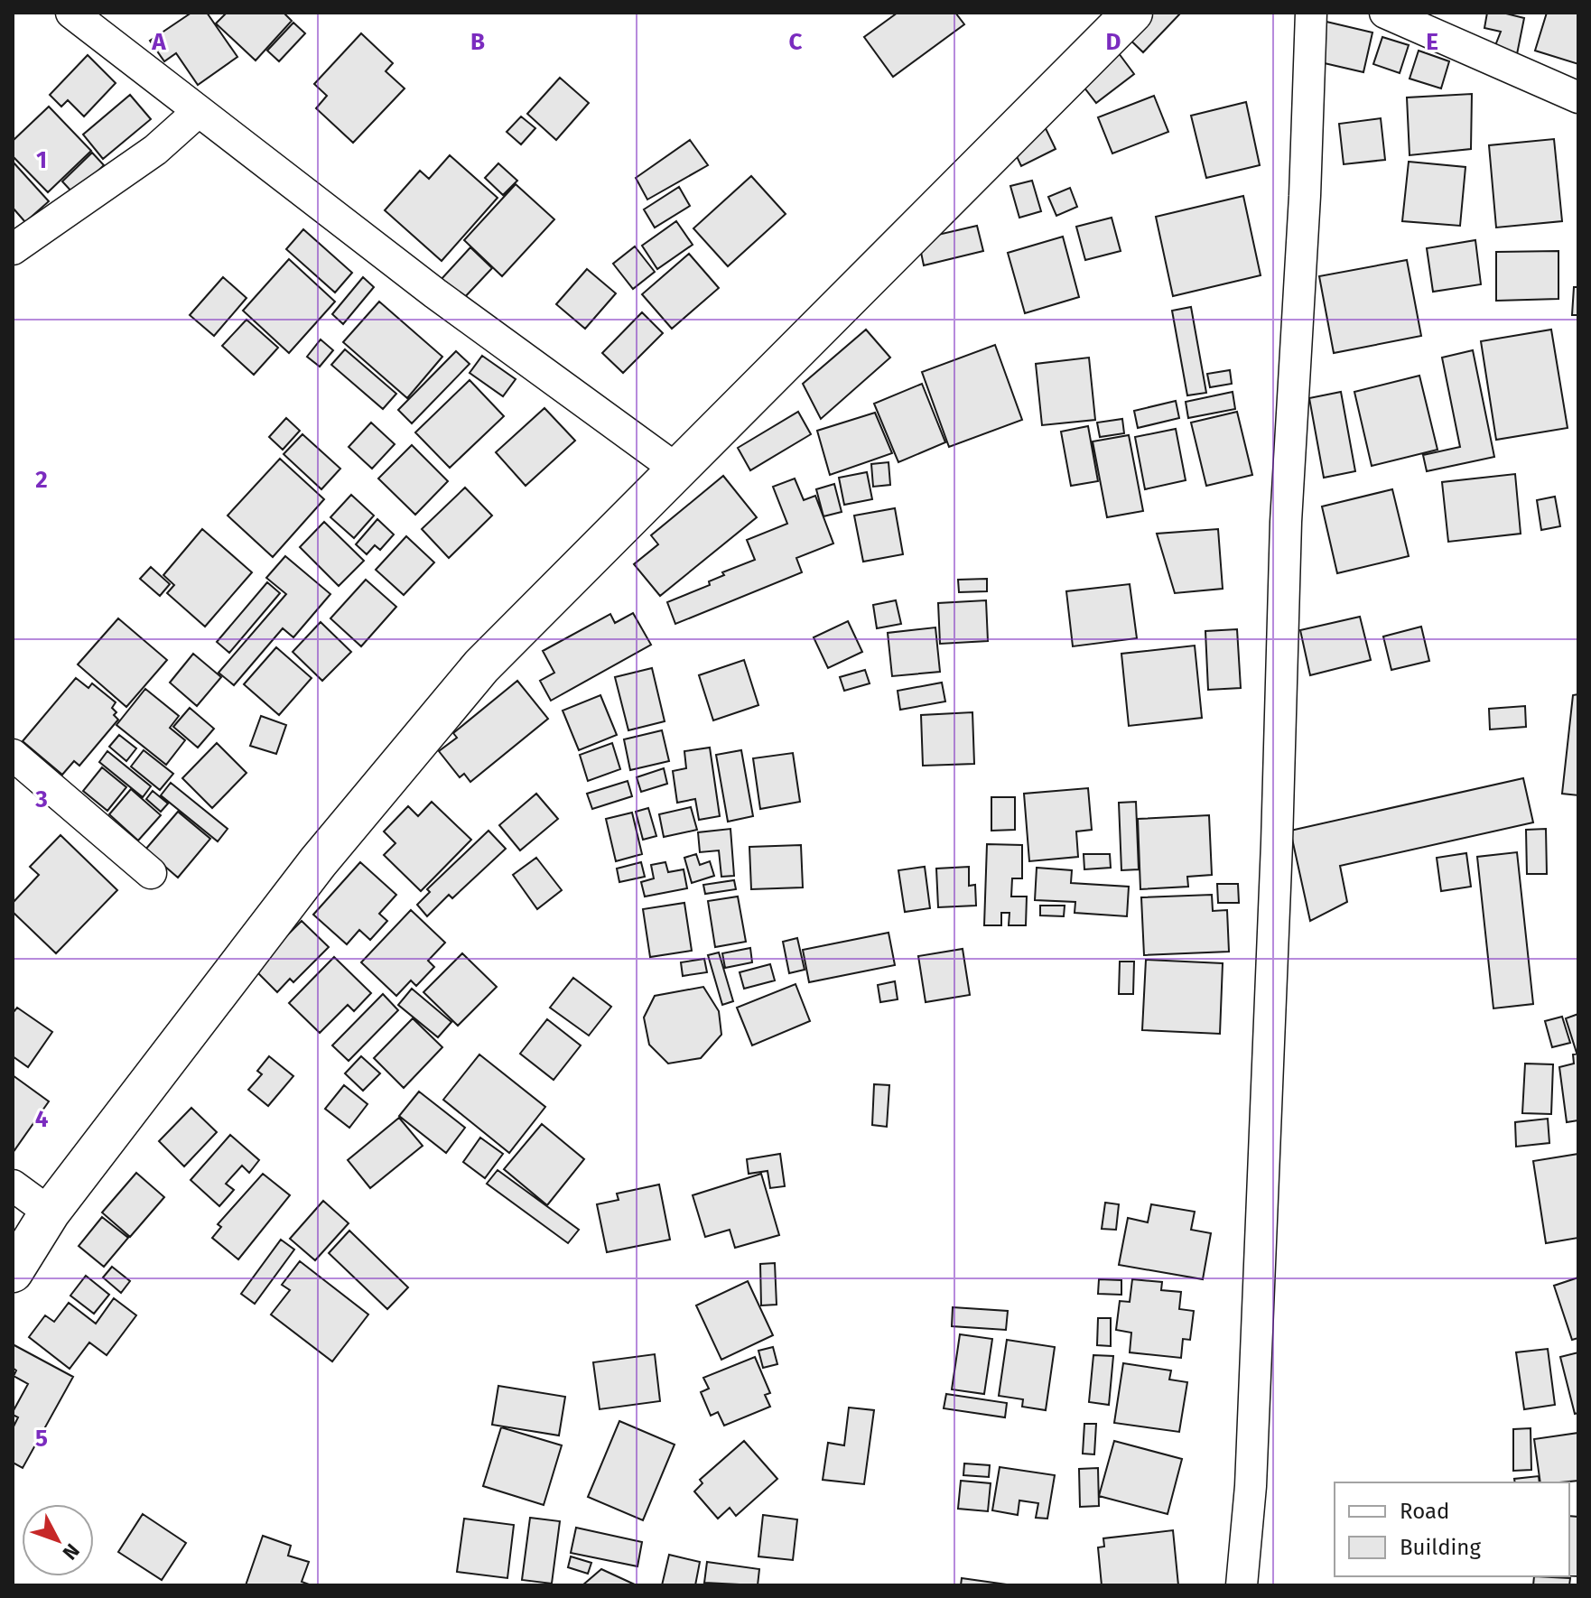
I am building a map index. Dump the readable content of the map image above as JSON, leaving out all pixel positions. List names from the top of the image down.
{
  "legend": ["Road", "Building"],
  "north": "bottom right",
  "grid": {
    "columns": [
      "A",
      "B",
      "C",
      "D",
      "E"
    ],
    "rows": [
      "1",
      "2",
      "3",
      "4",
      "5"
    ]
  }
}
